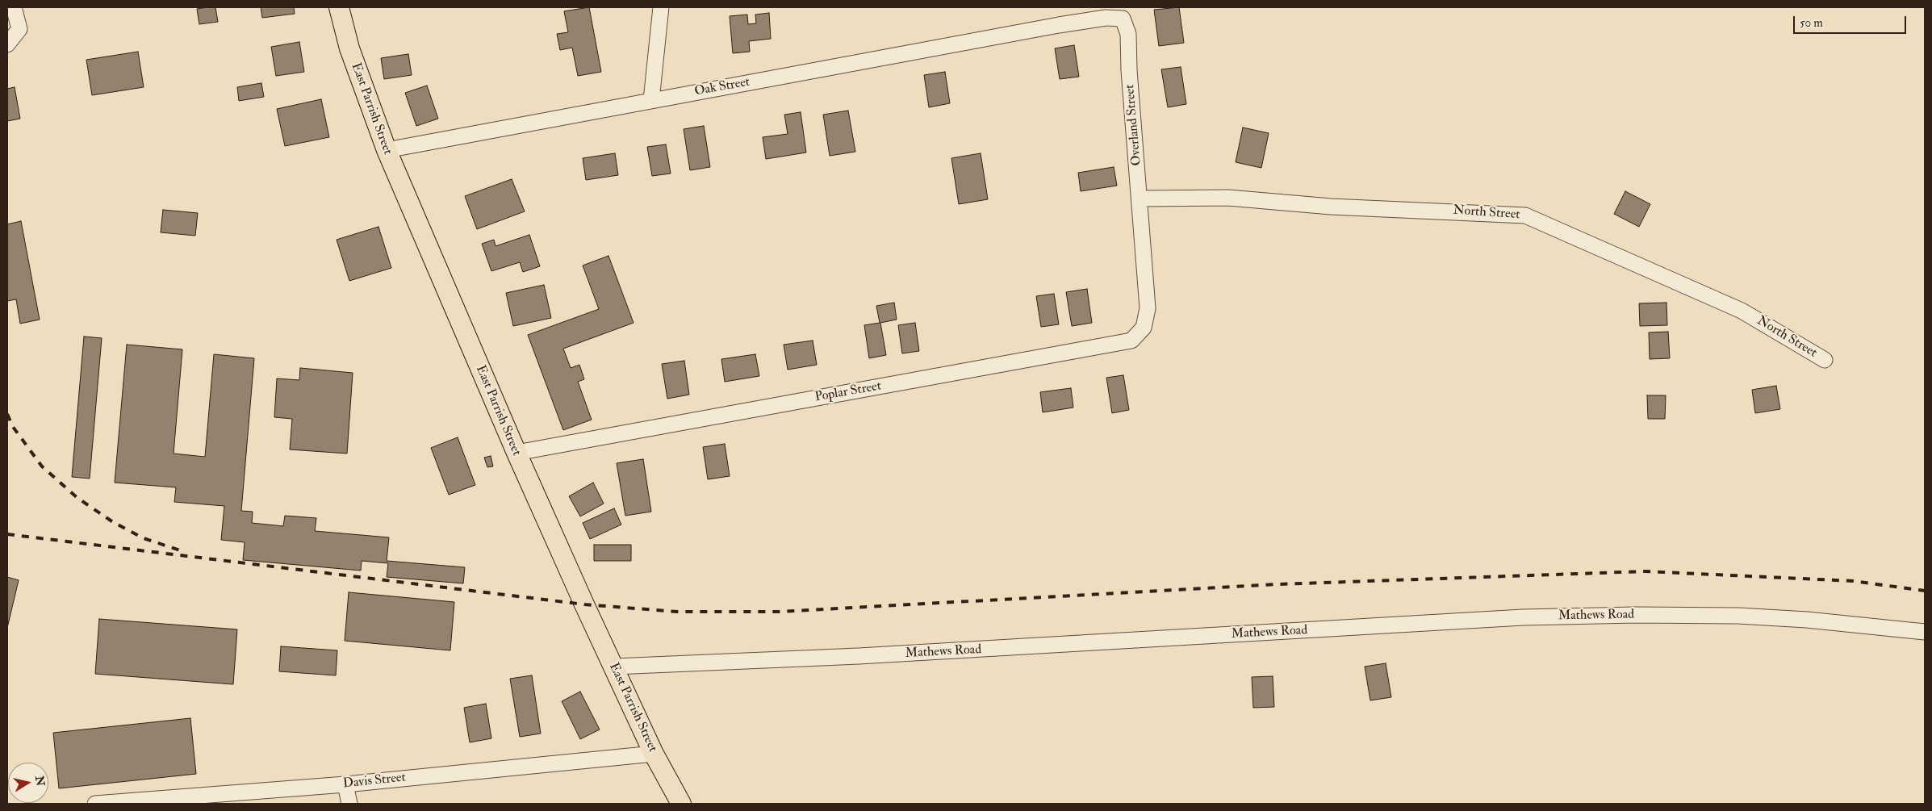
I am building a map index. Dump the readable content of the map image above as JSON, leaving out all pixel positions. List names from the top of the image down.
{
  "streets": {
    "main road": ["East Parrish Street"],
    "street": [
      "Oak Street",
      "Overland Street",
      "North Street",
      "Poplar Street",
      "Mathews Road",
      "Davis Street"
    ]
  },
  "crossings": [
    ["Oak Street", "East Parrish Street"],
    ["Oak Street", "Overland Street"],
    ["East Parrish Street", "Poplar Street"],
    ["East Parrish Street", "Mathews Road"],
    ["East Parrish Street", "Davis Street"],
    ["Overland Street", "North Street"],
    ["Overland Street", "Poplar Street"]
  ],
  "scale_bar": "50 m",
  "north": "right"
}
